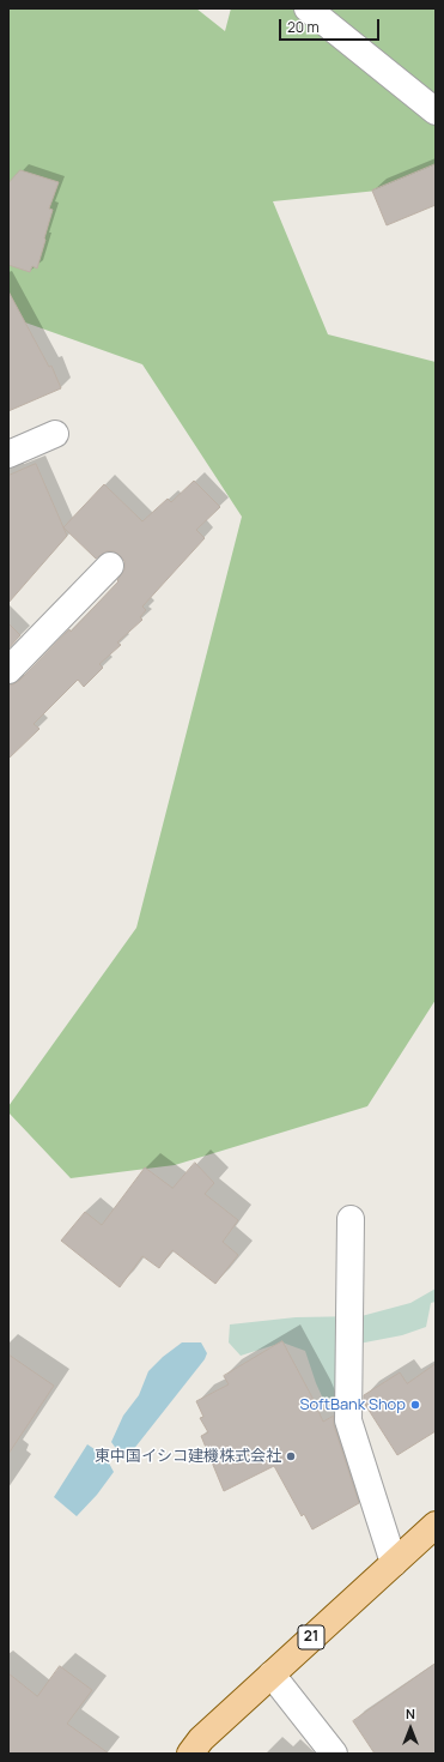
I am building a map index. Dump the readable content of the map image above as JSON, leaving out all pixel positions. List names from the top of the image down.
{
  "streets": {
    "main road": ["21"]
  },
  "places": ["SoftBank Shop", "東中国イシコ建機株式会社"],
  "scale_bar": "20 m",
  "north": "top"
}
